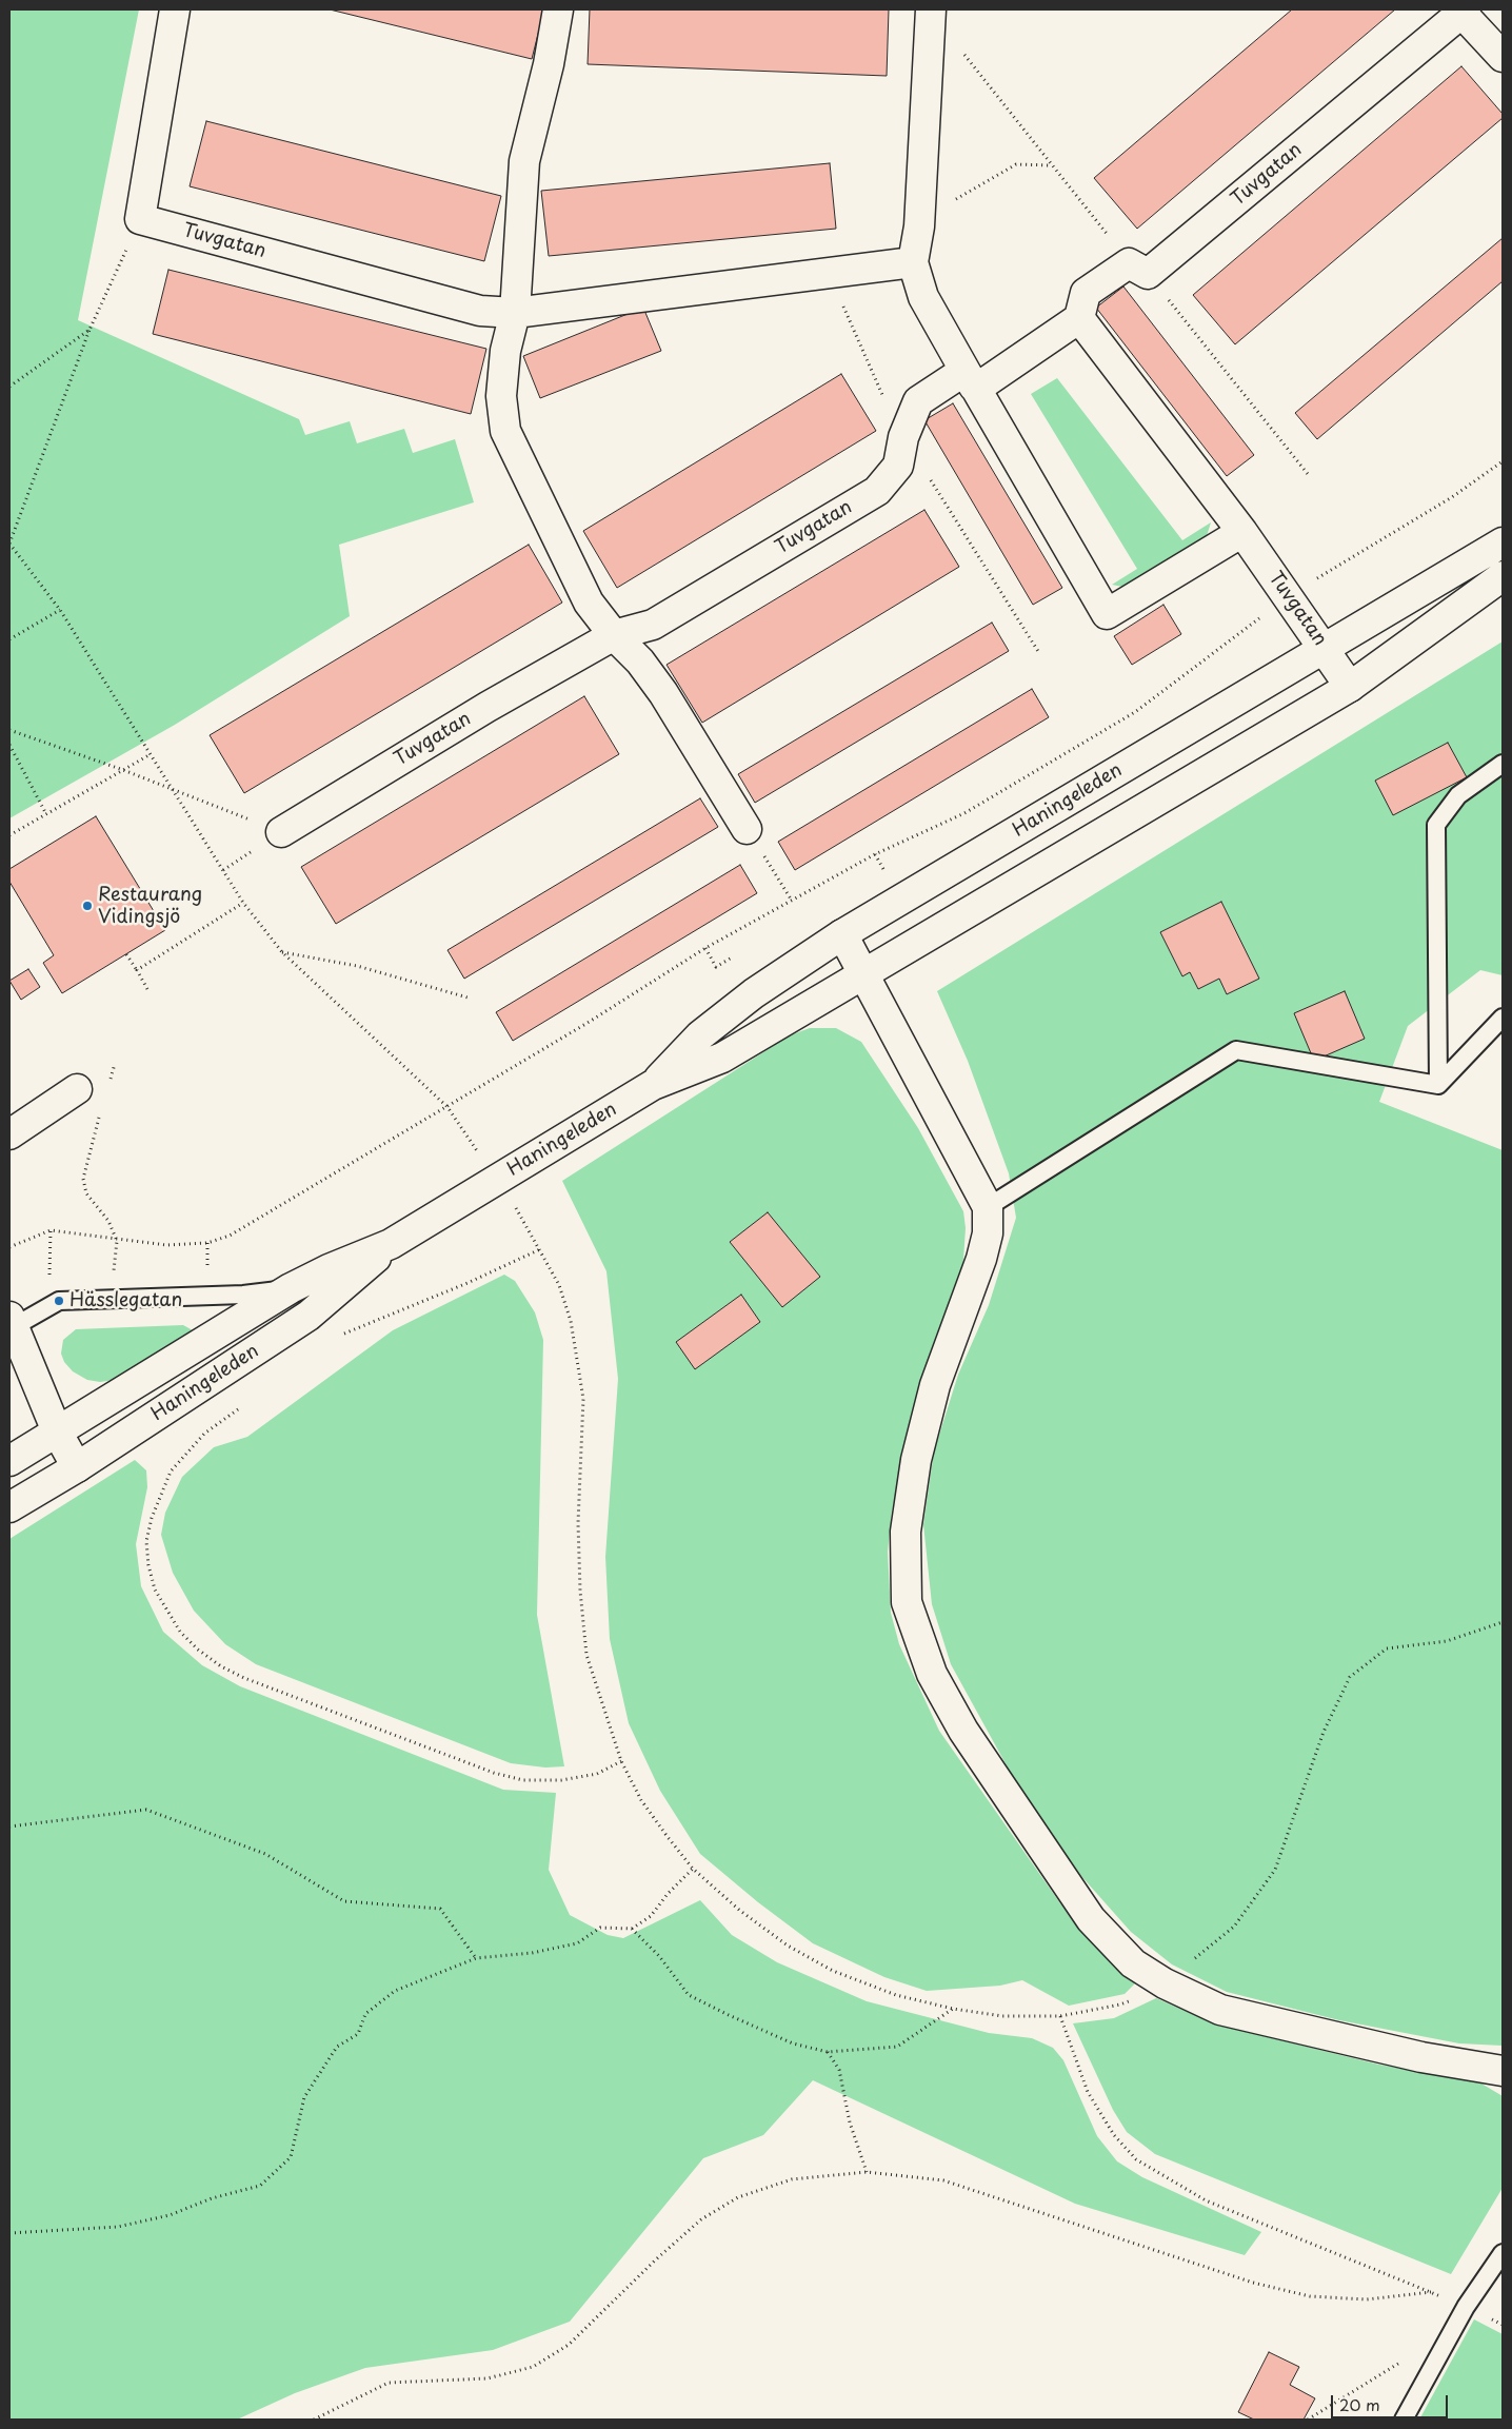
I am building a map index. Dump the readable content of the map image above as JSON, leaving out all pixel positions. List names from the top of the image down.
{
  "streets": {
    "street": ["Tuvgatan", "Haningeleden"]
  },
  "crossings": [
    ["Tuvgatan", "Haningeleden"]
  ],
  "places": ["Restaurang Vidingsjö", "Hässlegatan"],
  "scale_bar": "20 m"
}
